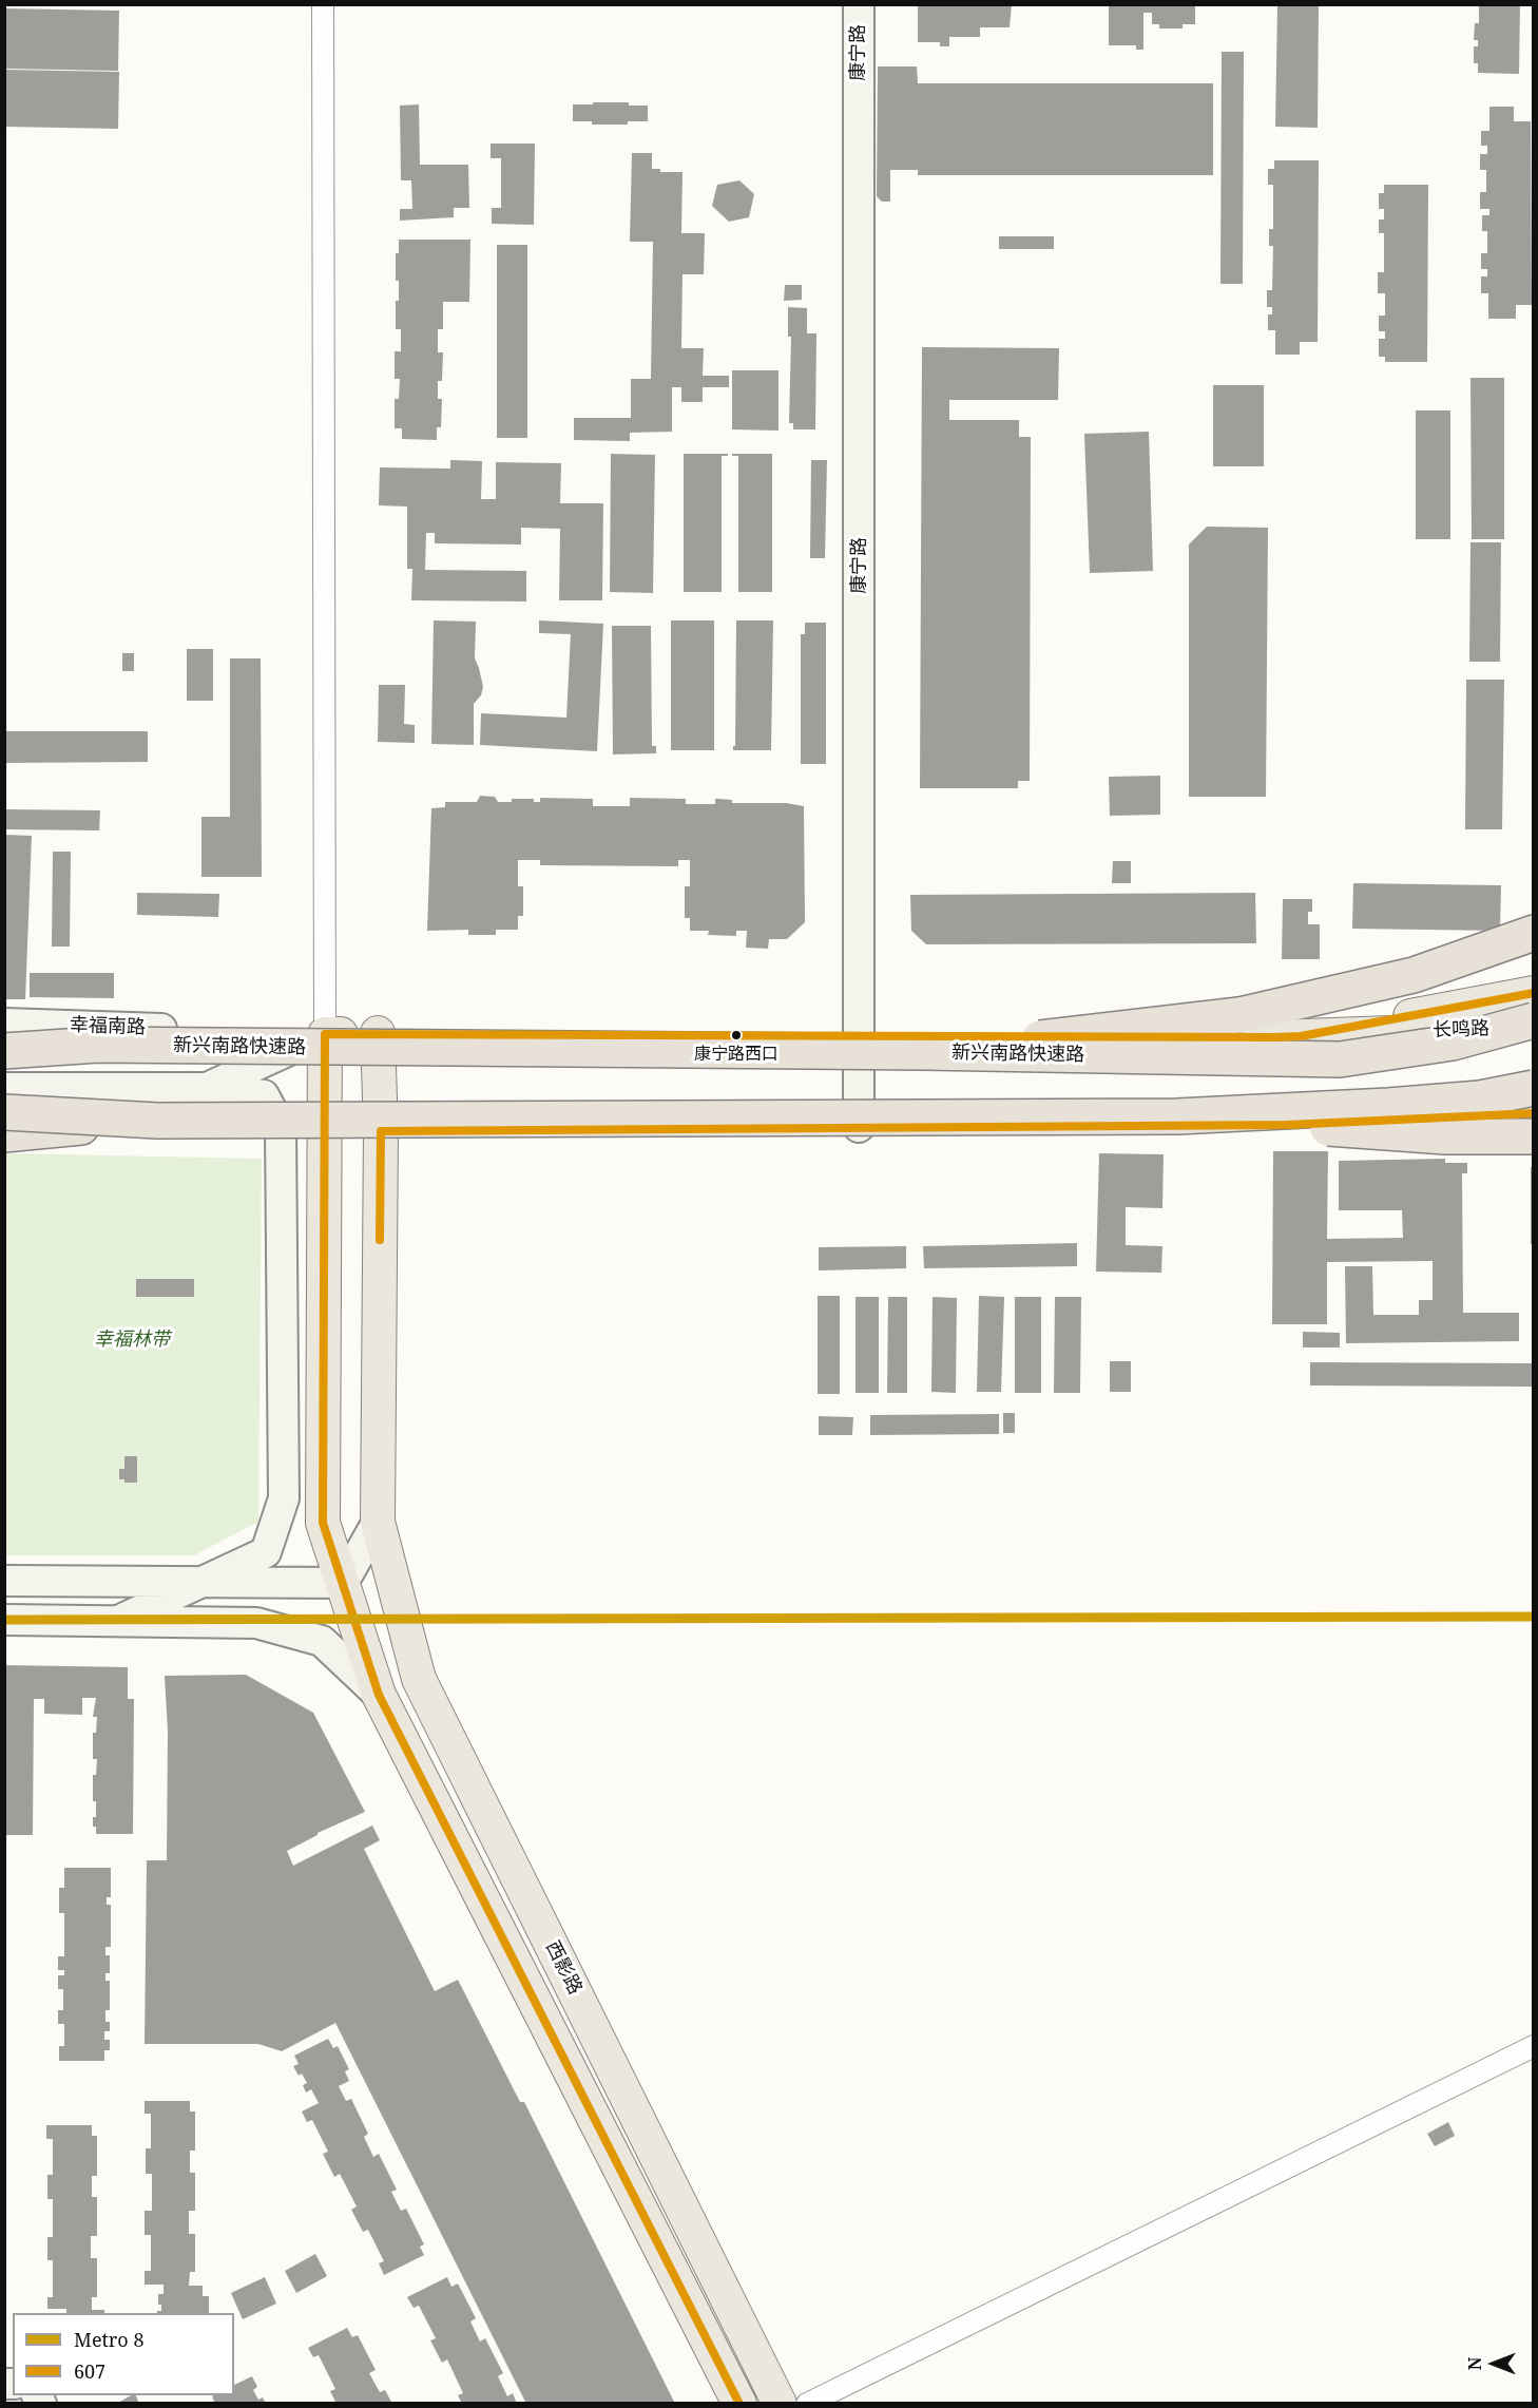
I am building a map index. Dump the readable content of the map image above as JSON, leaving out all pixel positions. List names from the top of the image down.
{
  "streets": {
    "highway": ["新兴南路快速路"],
    "main road": [
      "康宁路",
      "幸福南路",
      "长鸣路",
      "西影路"
    ]
  },
  "crossings": [
    ["康宁路", "长鸣路"],
    ["幸福南路", "长鸣路"],
    ["长鸣路", "西影路"]
  ],
  "parks": ["幸福林带"],
  "places": ["康宁路西口"],
  "lines": ["transit line 607", "metro line 8"],
  "legend": ["Metro 8", "607"],
  "north": "left"
}
